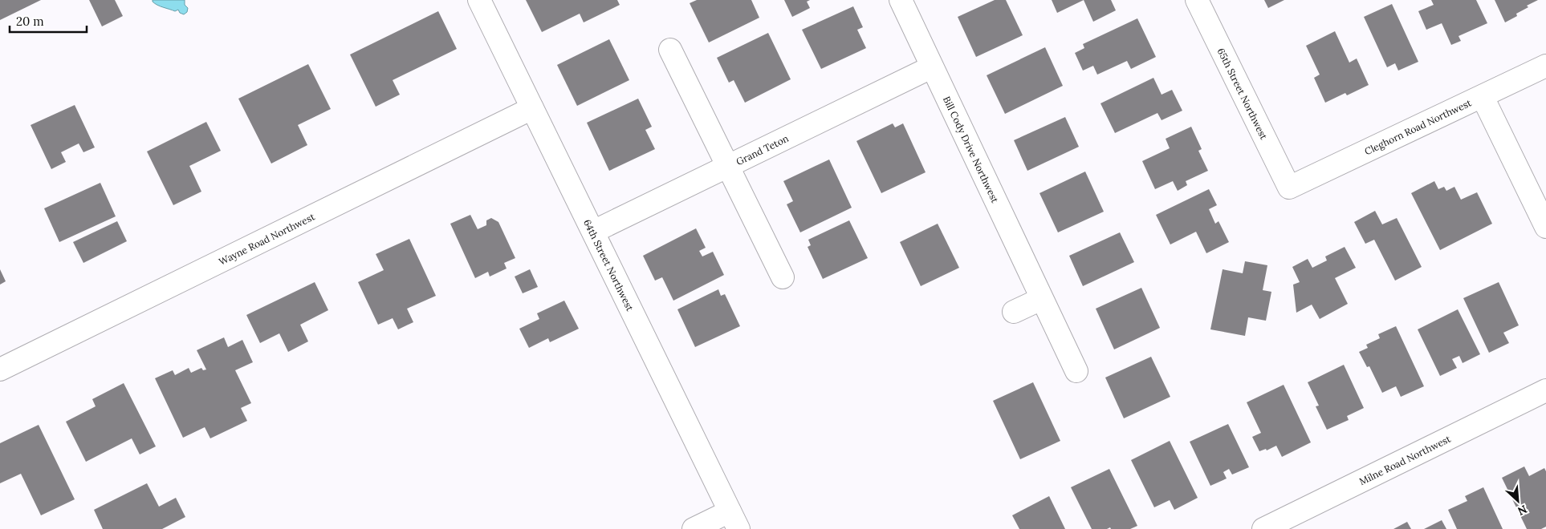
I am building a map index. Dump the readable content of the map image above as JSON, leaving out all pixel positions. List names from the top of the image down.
{
  "streets": {
    "street": [
      "65th Street Northwest",
      "Cleghorn Road Northwest",
      "Grand Teton",
      "Bill Cody Drive Northwest",
      "Wayne Road Northwest",
      "64th Street Northwest",
      "Milne Road Northwest"
    ]
  },
  "crossings": [
    ["65th Street Northwest", "Cleghorn Road Northwest"],
    ["Grand Teton", "Bill Cody Drive Northwest"],
    ["Grand Teton", "64th Street Northwest"],
    ["Wayne Road Northwest", "64th Street Northwest"]
  ],
  "scale_bar": "20 m",
  "north": "bottom right"
}
